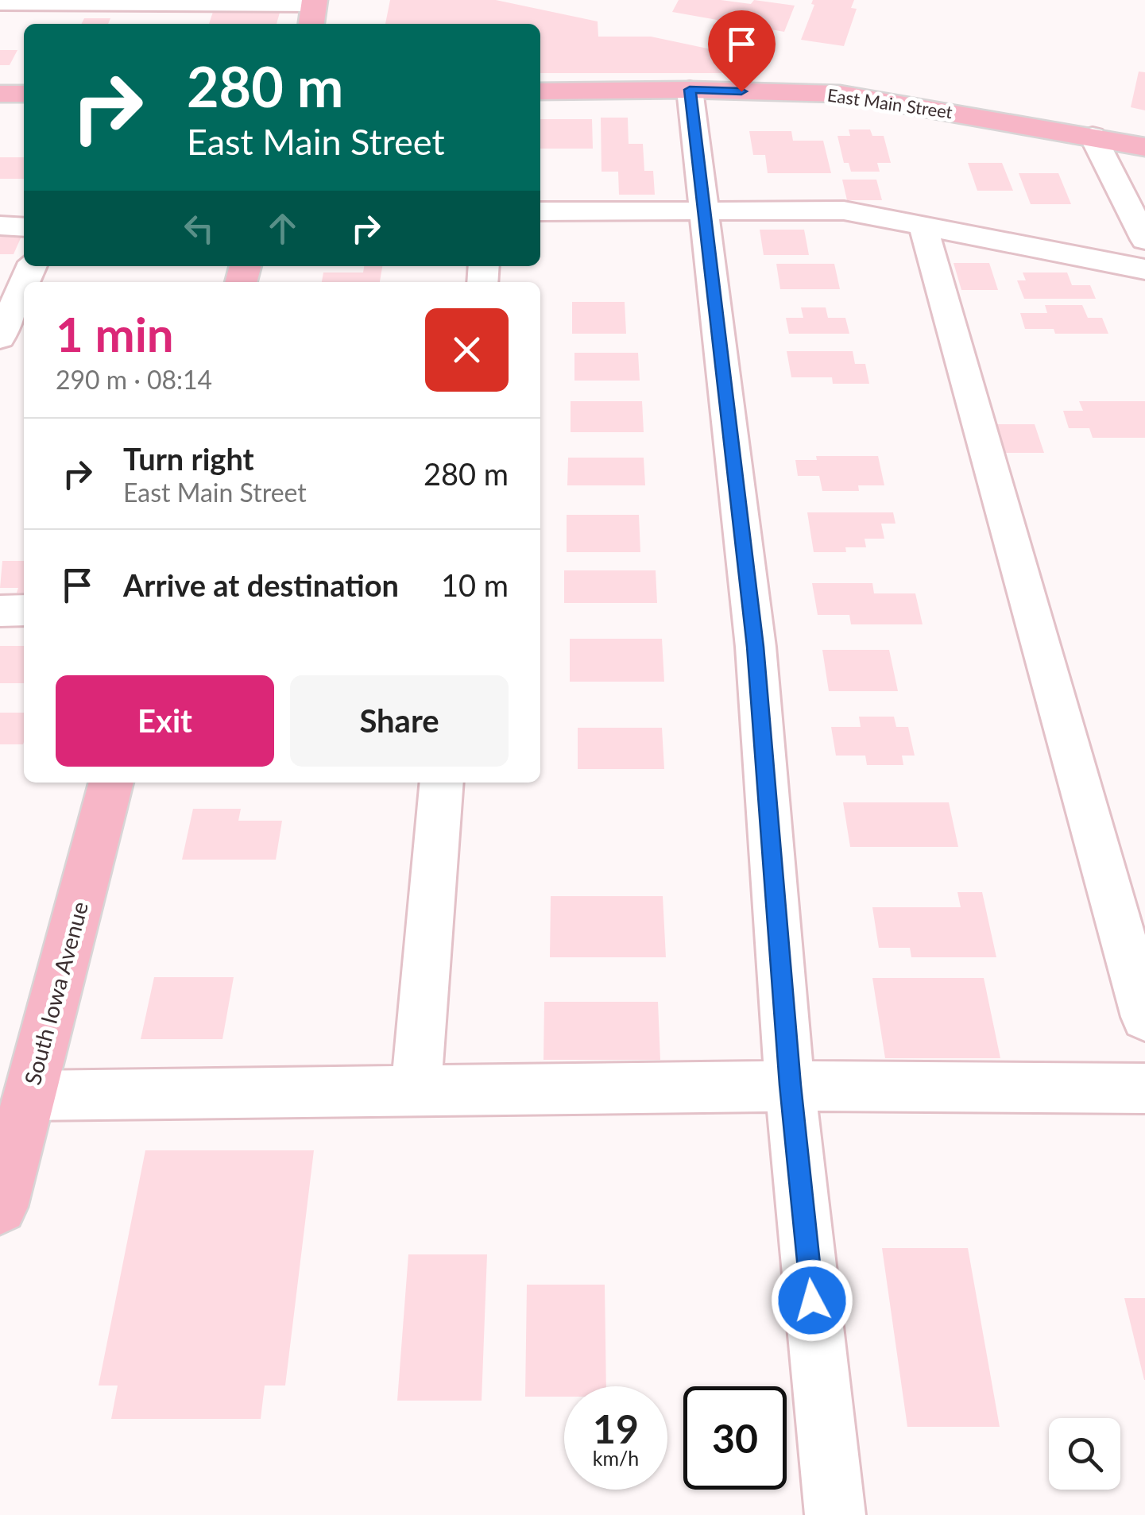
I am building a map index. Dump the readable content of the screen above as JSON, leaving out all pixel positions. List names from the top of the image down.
{
  "streets": {
    "main road": ["East Main Street", "South Iowa Avenue"]
  },
  "page": {
    "turn": ["280 m", "East Main Street"],
    "heading": ["1 min", "290 m · 08:14"],
    "list": [
      {
        "name": "Turn right",
        "note": "East Main Street",
        "value": "280 m"
      },
      {
        "name": "Arrive at destination",
        "value": "10 m"
      }
    ],
    "buttons": ["Exit", "Share"],
    "speed": "19 km/h",
    "limit": "30"
  }
}
